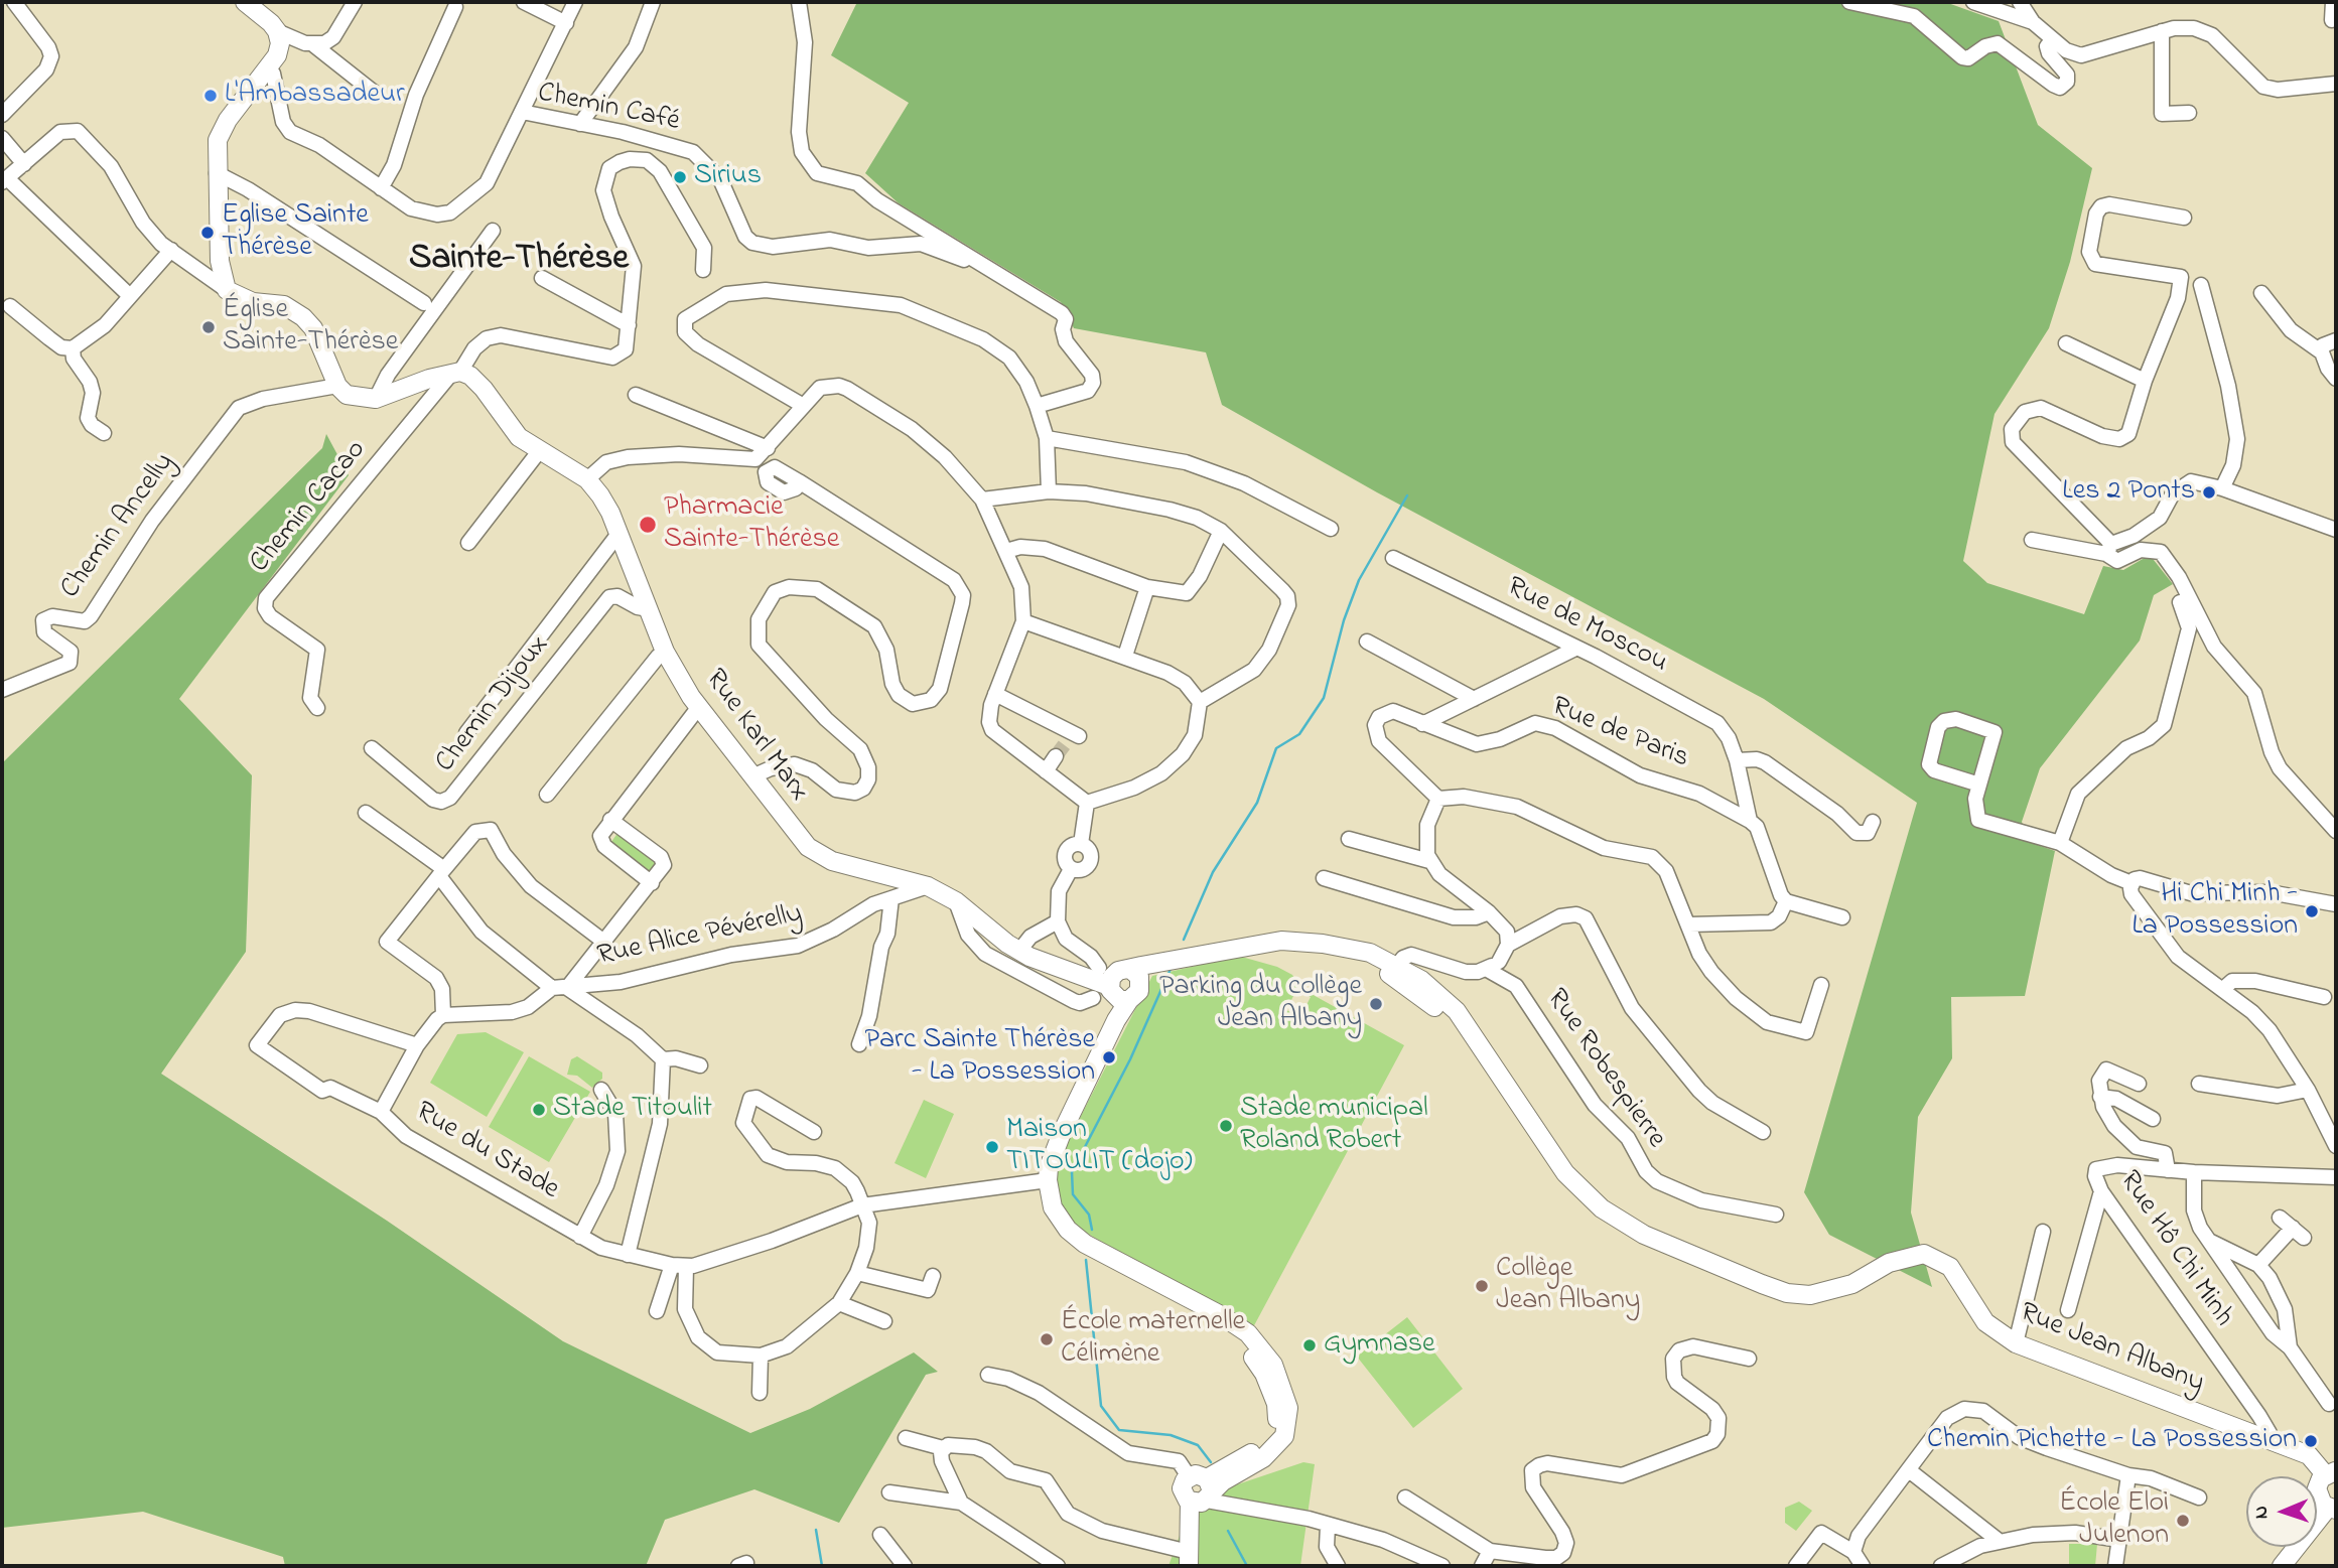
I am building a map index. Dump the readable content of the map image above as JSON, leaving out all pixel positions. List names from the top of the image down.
{
  "streets": {
    "main road": ["Rue Karl Marx", "Rue Jean Albany"],
    "street": [
      "Chemin Café",
      "Chemin Cacao",
      "Chemin Ancelly",
      "Rue de Moscou",
      "Chemin Dijoux",
      "Rue de Paris",
      "Rue Alice Pévérelly",
      "Rue Robespierre",
      "Rue du Stade",
      "Rue Hô Chi Minh"
    ]
  },
  "crossings": [
    ["Chemin Cacao", "Rue Karl Marx"],
    ["Rue de Moscou", "Rue de Paris"],
    ["Chemin Dijoux", "Rue Karl Marx"],
    ["Rue Karl Marx", "Rue Alice Pévérelly"],
    ["Rue Hô Chi Minh", "Rue Jean Albany"]
  ],
  "districts": ["Sainte-Thérèse"],
  "places": [
    "L'Ambassadeur",
    "Sirius",
    "Eglise Sainte Thérèse",
    "Église Sainte-Thérèse",
    "Les 2 Ponts",
    "Pharmacie Sainte-Thérèse",
    "Hi Chi Minh - La Possession",
    "Parking du collège Jean Albany",
    "Parc Sainte Thérèse - La Possession",
    "Stade Titoulit",
    "Stade municipal Roland Robert",
    "Maison TITOULIT (dojo)",
    "Collège Jean Albany",
    "École maternelle Célimène",
    "Gymnase",
    "Chemin Pichette - La Possession",
    "École Eloi Julenon"
  ],
  "north": "left"
}
